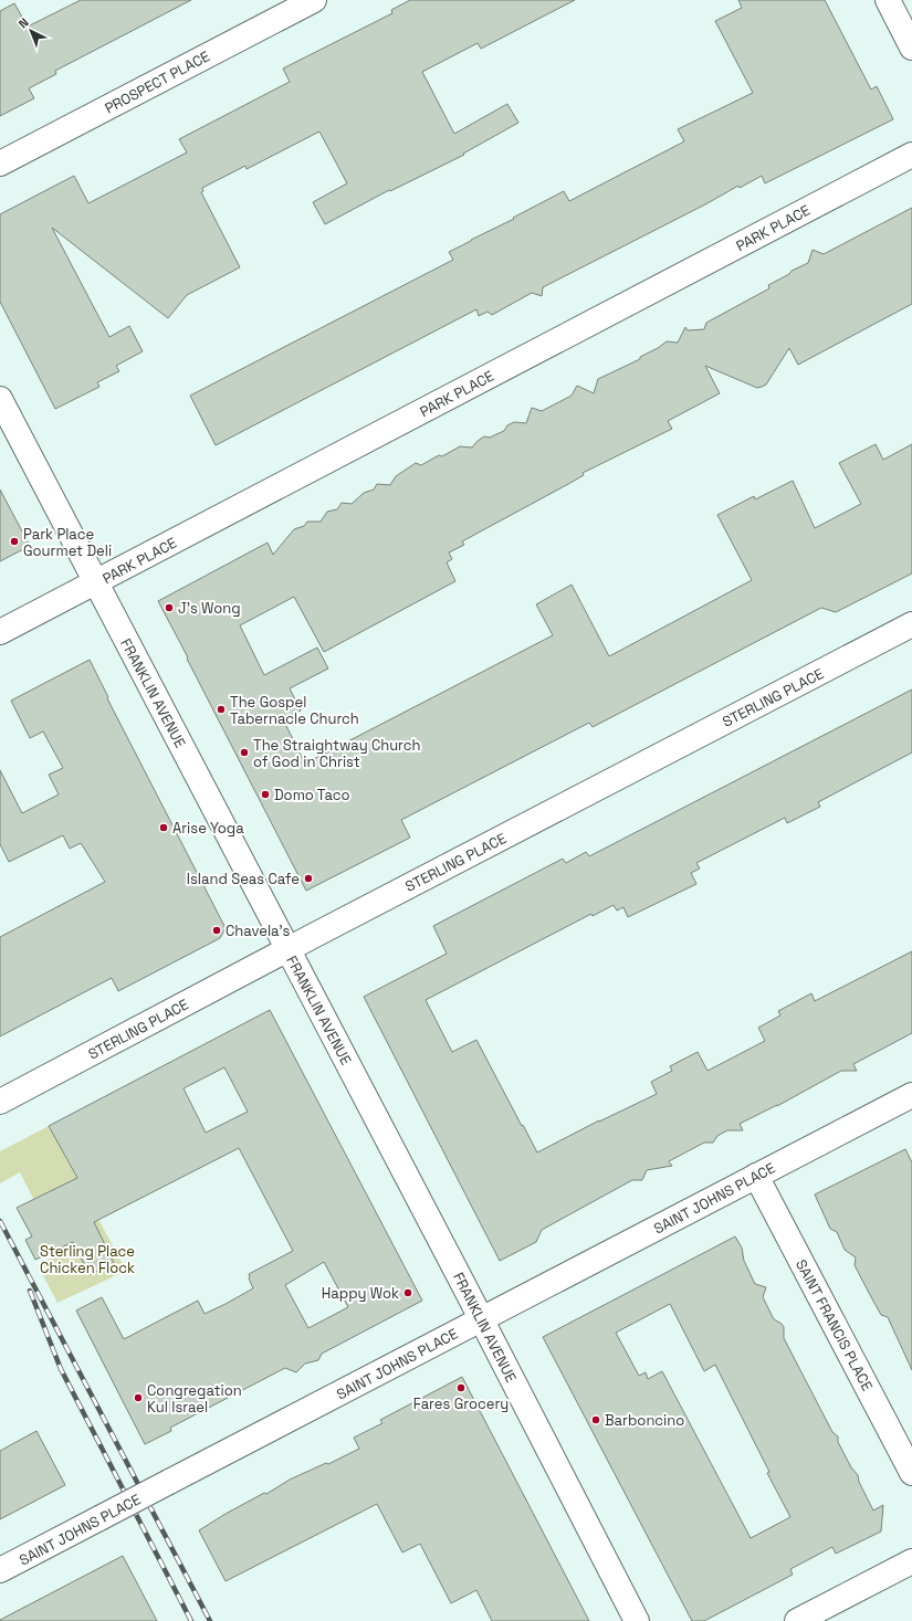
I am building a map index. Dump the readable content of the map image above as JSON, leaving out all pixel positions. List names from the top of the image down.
{
  "streets": {
    "street": [
      "PROSPECT PLACE",
      "PARK PLACE",
      "FRANKLIN AVENUE",
      "STERLING PLACE",
      "SAINT JOHNS PLACE",
      "SAINT FRANCIS PLACE"
    ]
  },
  "crossings": [
    ["PARK PLACE", "FRANKLIN AVENUE"],
    ["FRANKLIN AVENUE", "STERLING PLACE"],
    ["FRANKLIN AVENUE", "SAINT JOHNS PLACE"],
    ["SAINT JOHNS PLACE", "SAINT FRANCIS PLACE"]
  ],
  "parks": ["Sterling Place Chicken Flock"],
  "places": [
    "Park Place Gourmet Deli",
    "J's Wong",
    "The Gospel Tabernacle Church",
    "The Straightway Church of God in Christ",
    "Domo Taco",
    "Arise Yoga",
    "Island Seas Cafe",
    "Chavela's",
    "Happy Wok",
    "Fares Grocery",
    "Congregation Kul Israel",
    "Barboncino"
  ],
  "north": "top left"
}
